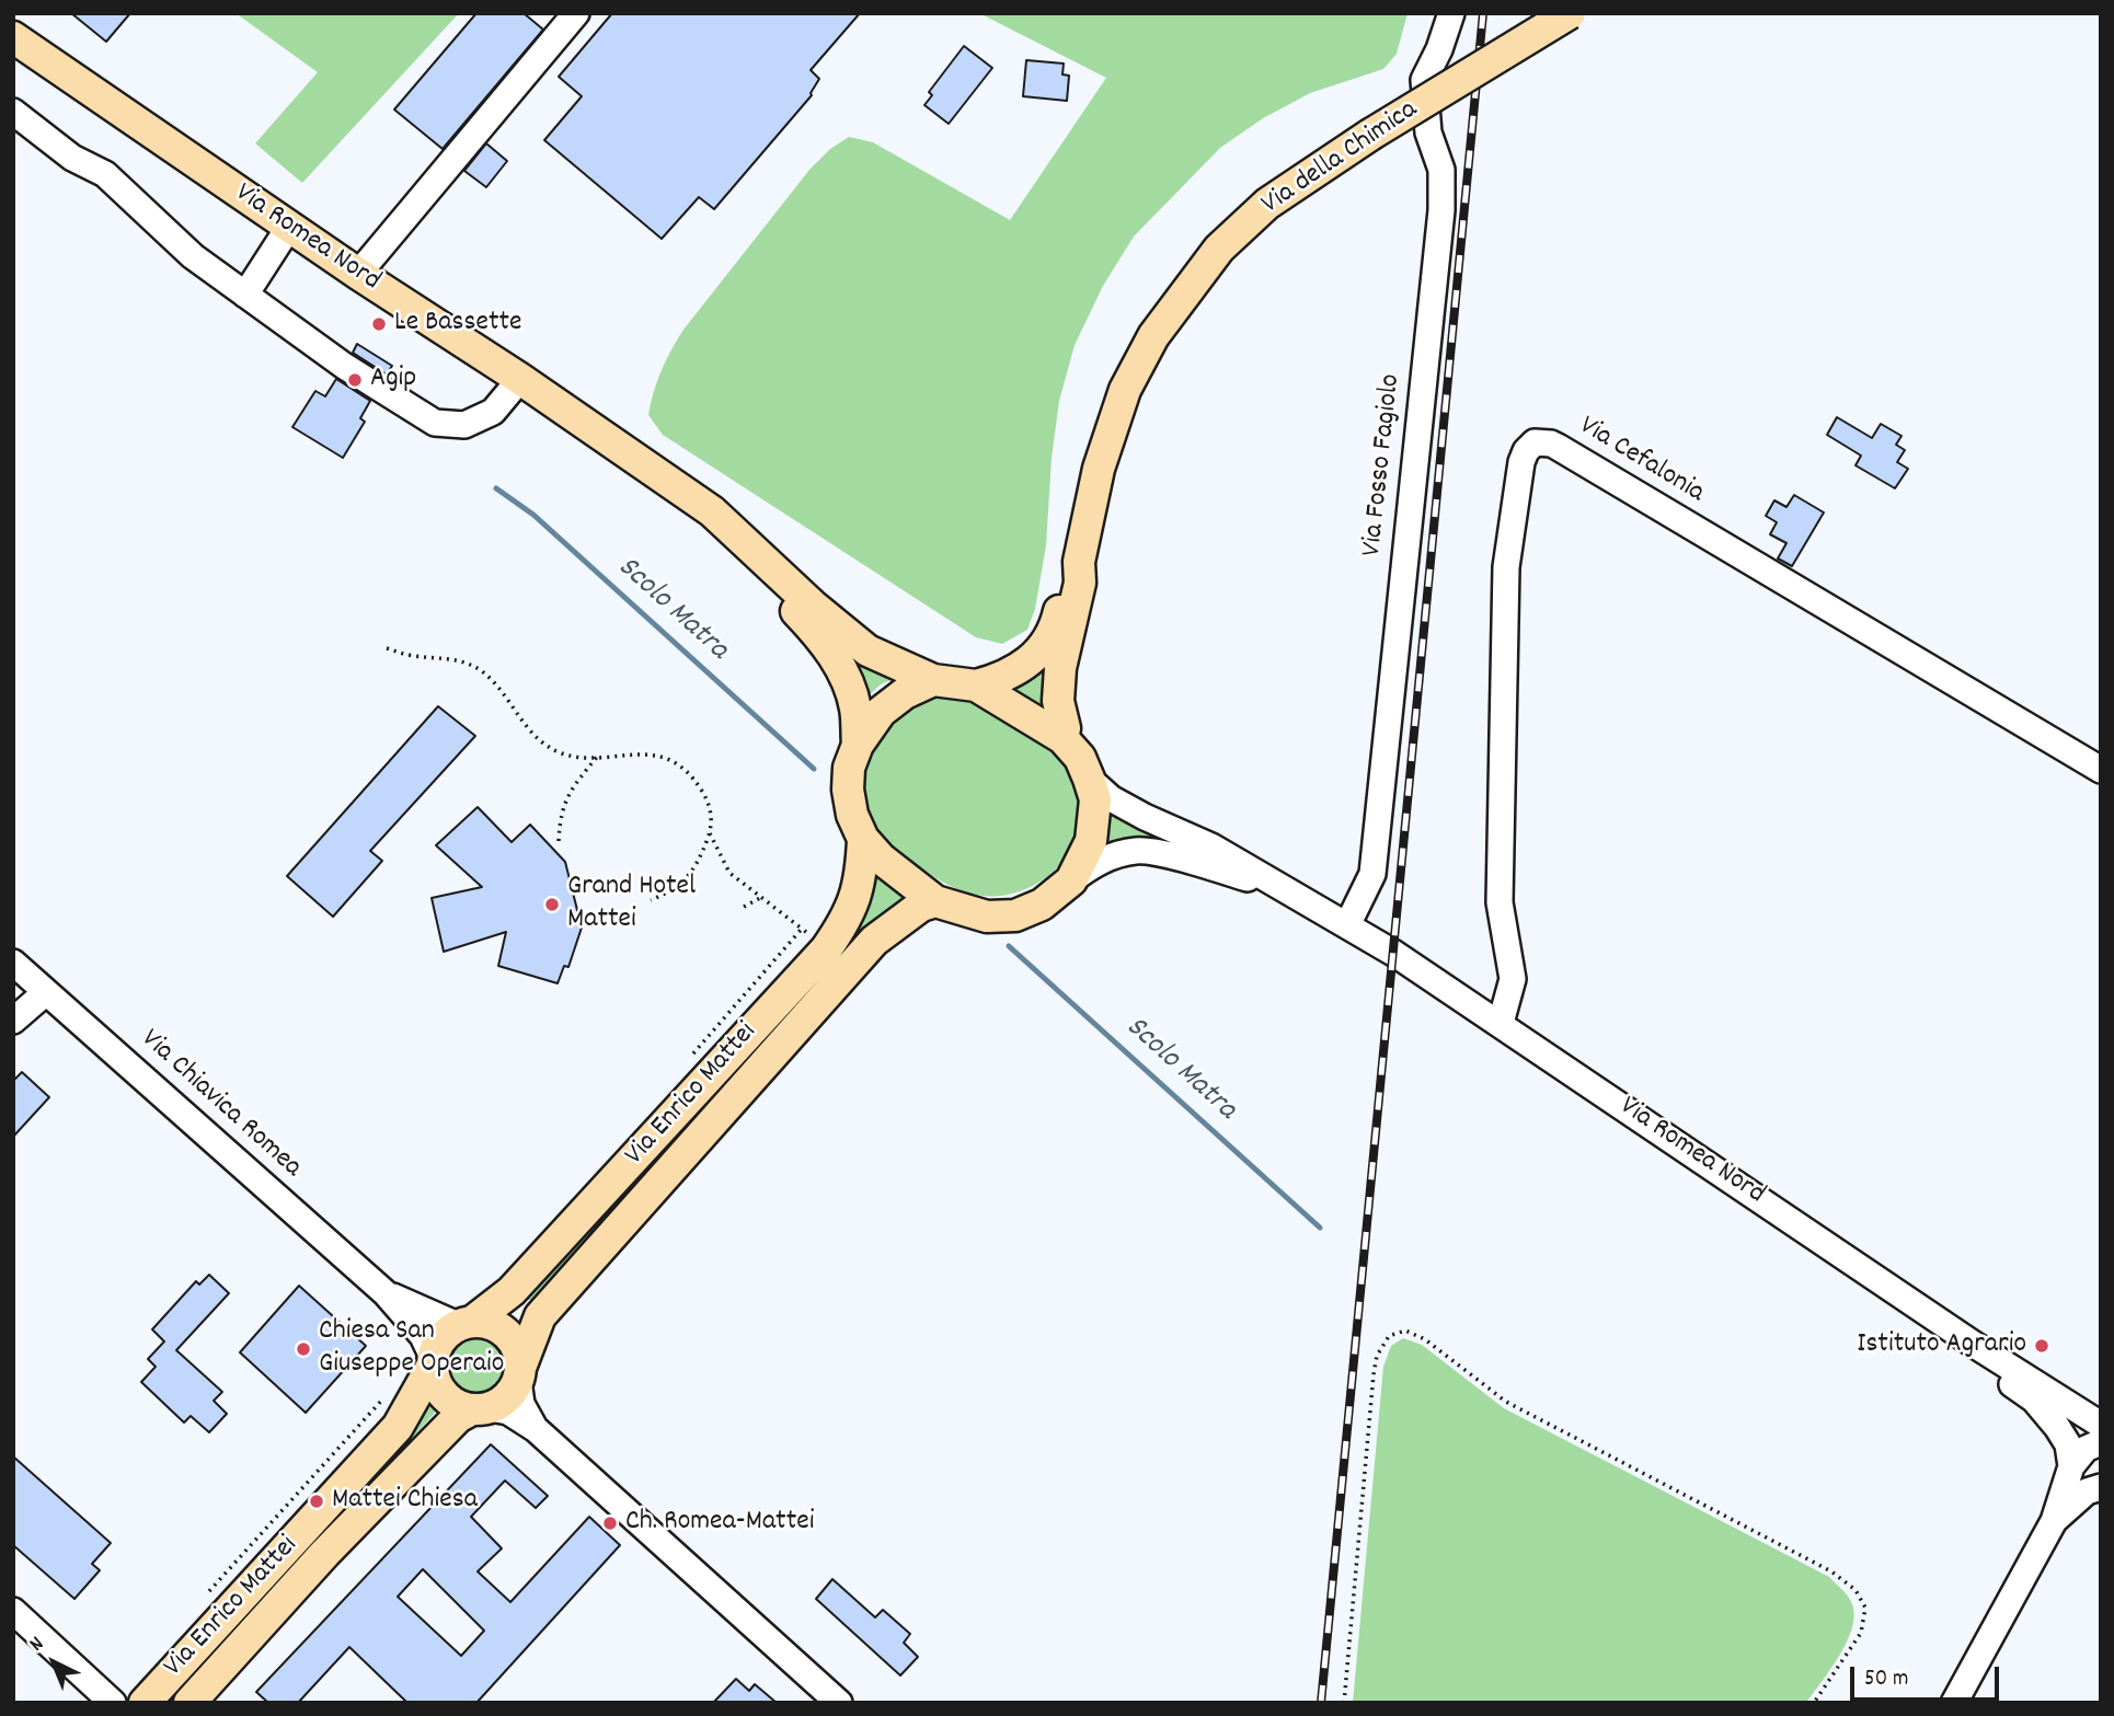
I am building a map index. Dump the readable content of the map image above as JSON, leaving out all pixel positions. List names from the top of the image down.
{
  "streets": {
    "main road": ["Via della Chimica", "Via Romea Nord", "Via Enrico Mattei"],
    "street": ["Via Cefalonia", "Via Fosso Fagiolo", "Via Chiavica Romea"]
  },
  "crossings": [
    ["Via della Chimica", "Via Romea Nord"],
    ["Via della Chimica", "Via Enrico Mattei"],
    ["Via Romea Nord", "Via Cefalonia"],
    ["Via Romea Nord", "Via Fosso Fagiolo"],
    ["Via Romea Nord", "Via Enrico Mattei"],
    ["Via Enrico Mattei", "Via Chiavica Romea"]
  ],
  "water": ["Scolo Matra"],
  "places": [
    "Le Bassette",
    "Agip",
    "Grand Hotel Mattei",
    "Istituto Agrario",
    "Chiesa San Giuseppe Operaio",
    "Mattei Chiesa",
    "Ch. Romea-Mattei"
  ],
  "scale_bar": "50 m",
  "north": "top left"
}
